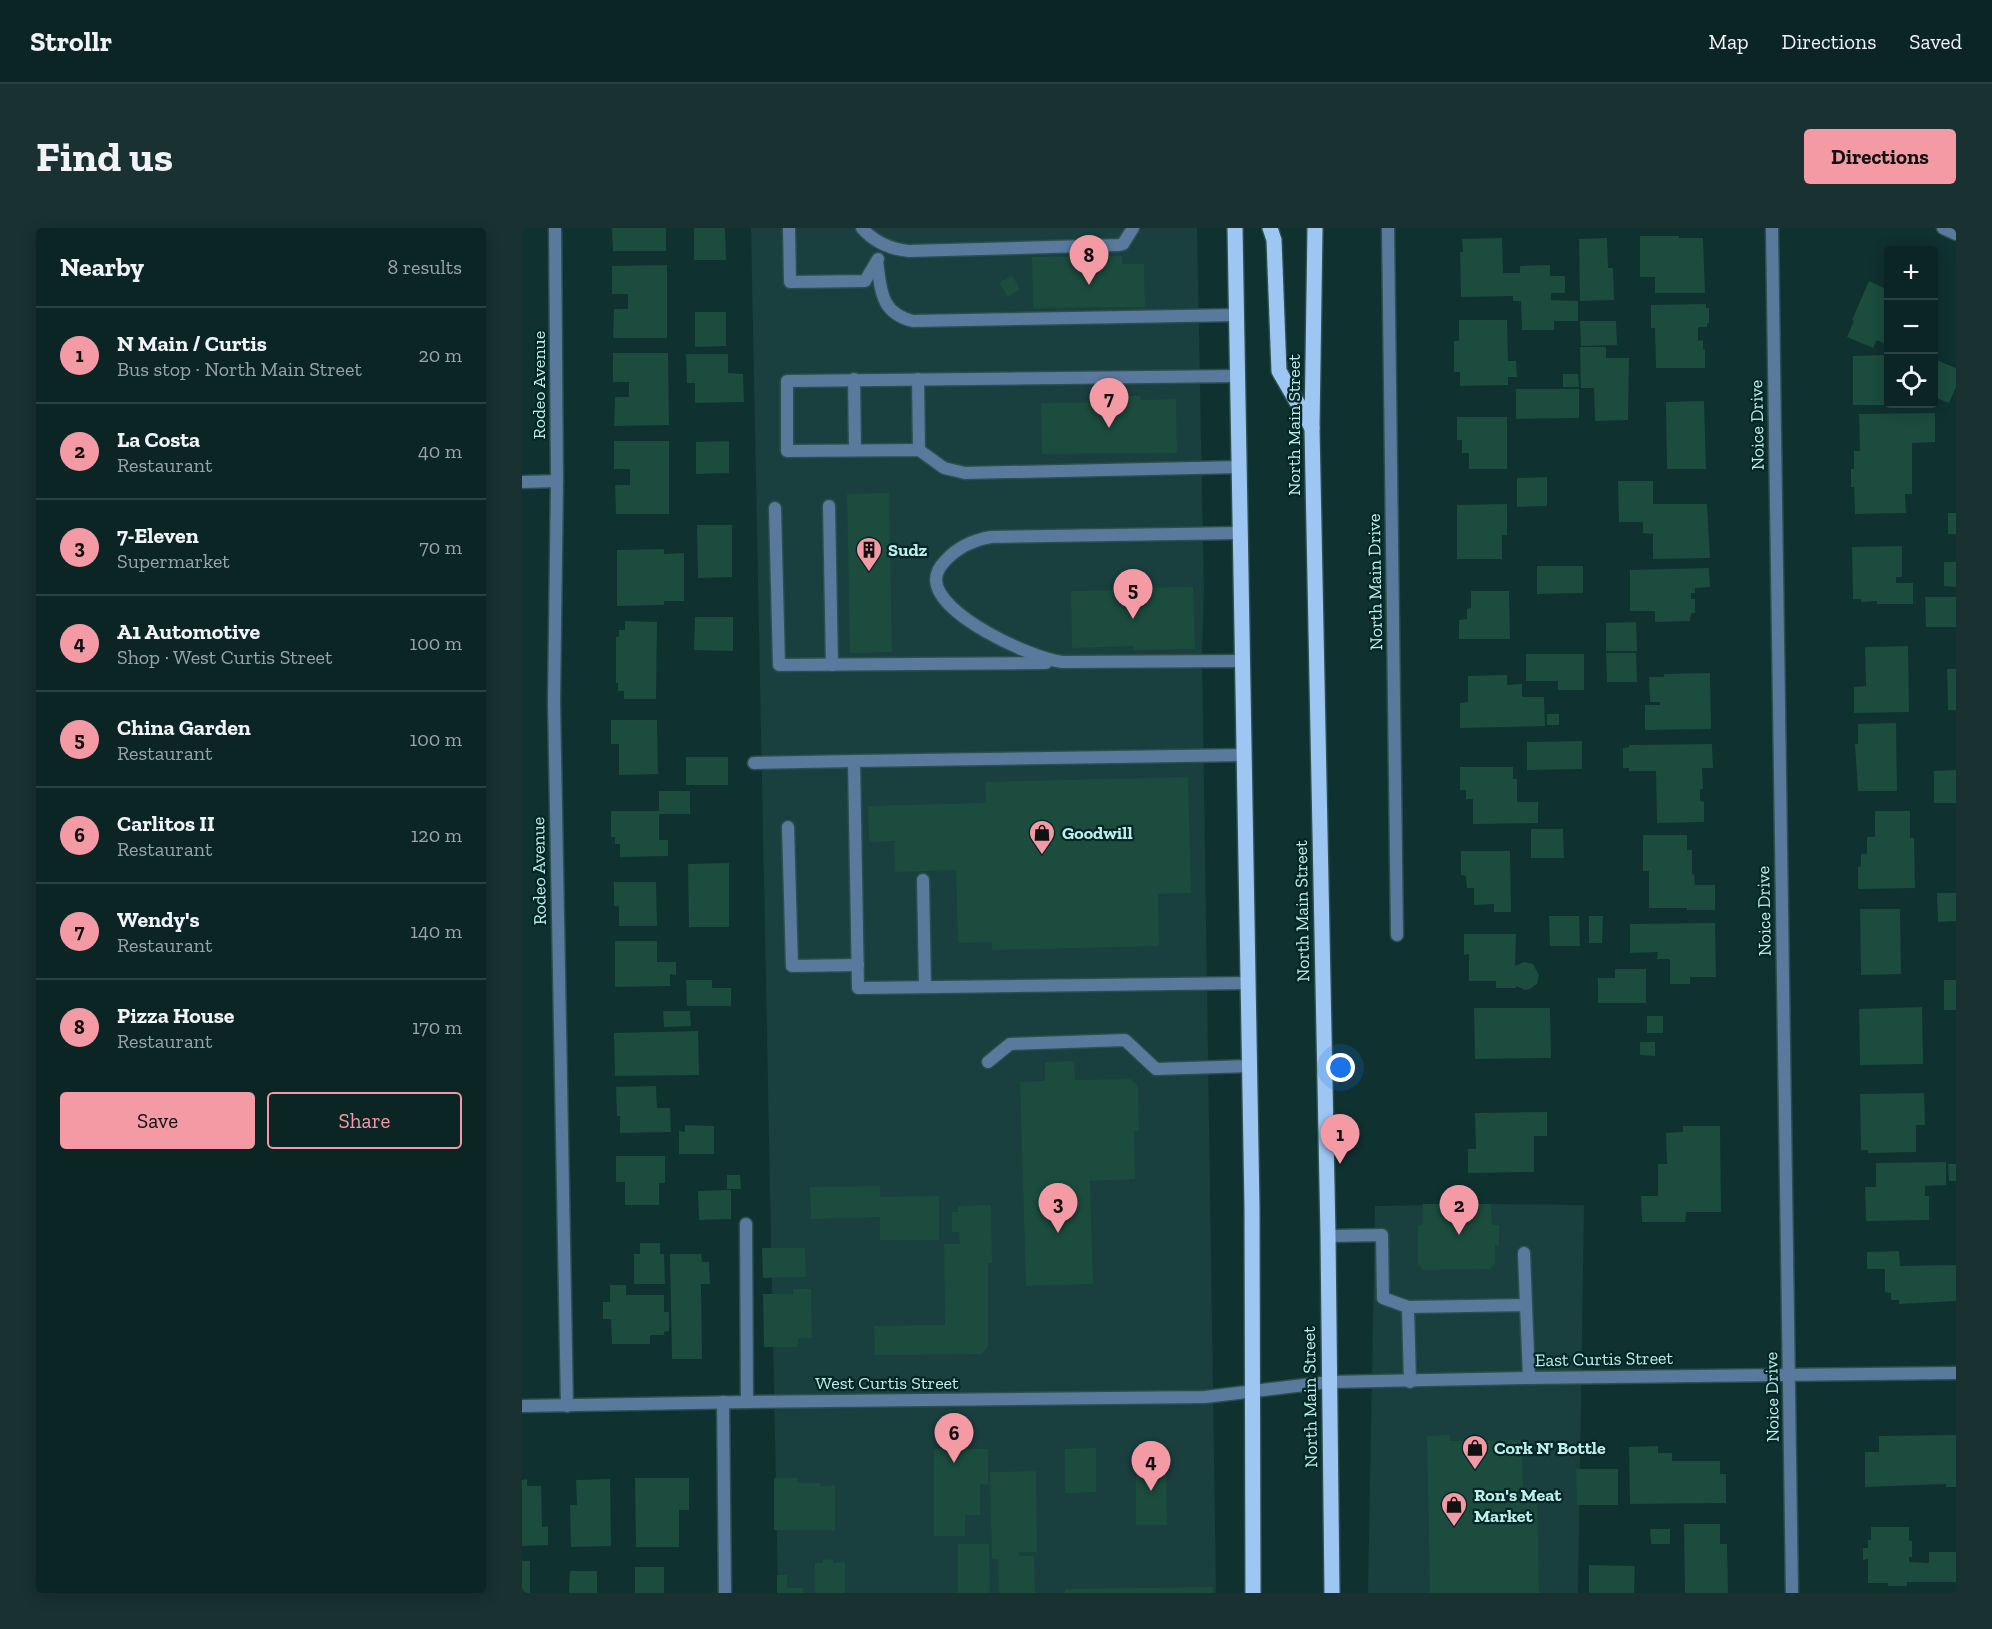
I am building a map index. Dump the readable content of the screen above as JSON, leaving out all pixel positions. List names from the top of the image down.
{
  "streets": {
    "main road": ["North Main Street"],
    "street": [
      "Rodeo Avenue",
      "Noice Drive",
      "North Main Drive",
      "East Curtis Street",
      "West Curtis Street"
    ]
  },
  "crossings": [
    ["Rodeo Avenue", "West Curtis Street"],
    ["North Main Street", "East Curtis Street"],
    ["Noice Drive", "East Curtis Street"],
    ["East Curtis Street", "West Curtis Street"]
  ],
  "places": {
    "building": ["Sudz"],
    "shop": ["Goodwill", "Cork N' Bottle", "Ron's Meat Market"]
  },
  "page": {
    "header": "Strollr",
    "nav": ["Map", "Directions", "Saved"],
    "buttons": [
      "Directions",
      ["Save", "Share"]
    ],
    "title": "Find us",
    "heading": ["Nearby", "8 results"],
    "pins": [
      "8",
      "7",
      "5",
      "1",
      "3",
      "2",
      "6",
      "4"
    ],
    "map_buttons": ["+", "−"],
    "list": [
      {
        "mark": "1",
        "name": "N Main / Curtis",
        "note": "Bus stop · North Main Street",
        "value": "20 m"
      },
      {
        "mark": "2",
        "name": "La Costa",
        "note": "Restaurant",
        "value": "40 m"
      },
      {
        "mark": "3",
        "name": "7-Eleven",
        "note": "Supermarket",
        "value": "70 m"
      },
      {
        "mark": "4",
        "name": "A1 Automotive",
        "note": "Shop · West Curtis Street",
        "value": "100 m"
      },
      {
        "mark": "5",
        "name": "China Garden",
        "note": "Restaurant",
        "value": "100 m"
      },
      {
        "mark": "6",
        "name": "Carlitos II",
        "note": "Restaurant",
        "value": "120 m"
      },
      {
        "mark": "7",
        "name": "Wendy's",
        "note": "Restaurant",
        "value": "140 m"
      },
      {
        "mark": "8",
        "name": "Pizza House",
        "note": "Restaurant",
        "value": "170 m"
      }
    ]
  }
}
